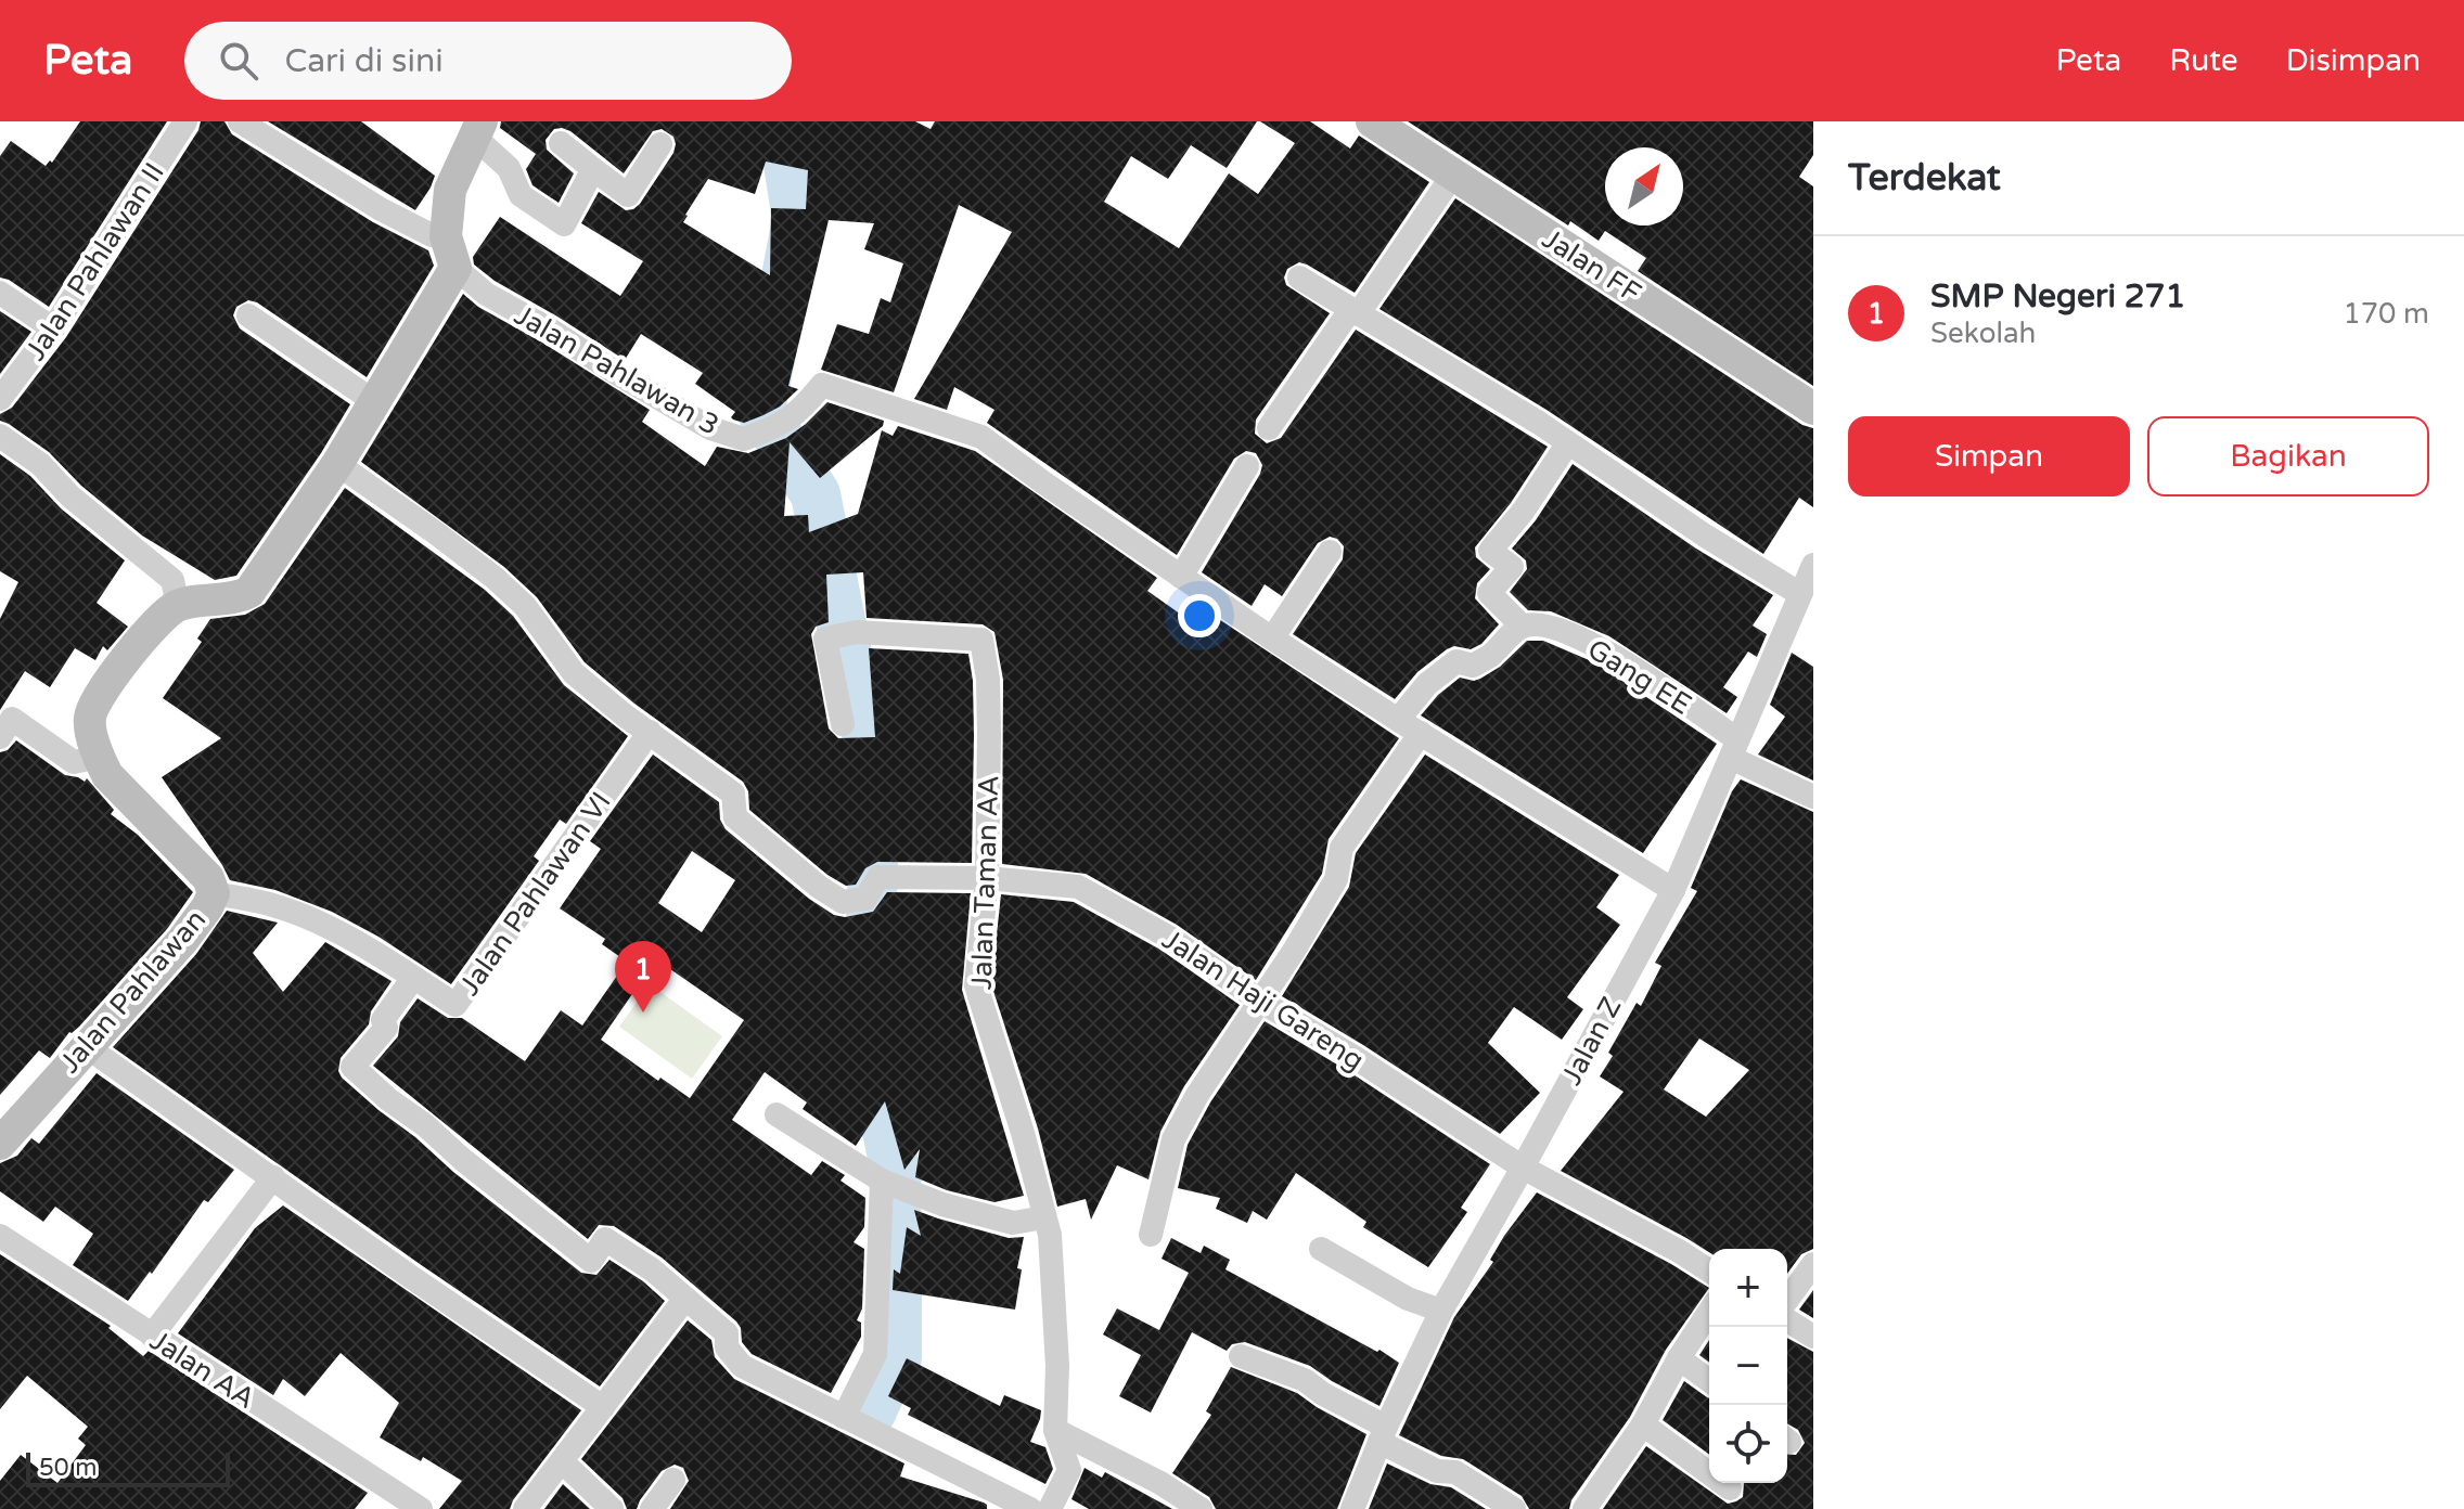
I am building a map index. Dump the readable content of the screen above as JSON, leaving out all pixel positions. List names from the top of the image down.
{
  "streets": {
    "street": [
      "Jalan Pahlawan II",
      "Jalan FF",
      "Jalan Pahlawan 3",
      "Gang EE",
      "Jalan Taman AA",
      "Jalan Pahlawan VI",
      "Jalan Pahlawan",
      "Jalan Haji Gareng",
      "Jalan Z",
      "Jalan AA"
    ]
  },
  "crossings": [
    ["Gang EE", "Jalan Z"],
    ["Jalan Taman AA", "Jalan Haji Gareng"],
    ["Jalan Pahlawan VI", "Jalan Pahlawan"],
    ["Jalan Haji Gareng", "Jalan Z"]
  ],
  "scale_bar": "50 m",
  "north": "top right",
  "page": {
    "header": "Peta",
    "search": "Cari di sini",
    "nav": ["Peta", "Rute", "Disimpan"],
    "heading": "Terdekat",
    "list": [
      {
        "mark": "1",
        "name": "SMP Negeri 271",
        "note": "Sekolah",
        "value": "170 m"
      }
    ],
    "buttons": ["Simpan", "Bagikan"],
    "pins": "1",
    "map_buttons": ["+", "−"],
    "scale": "50 m"
  }
}
